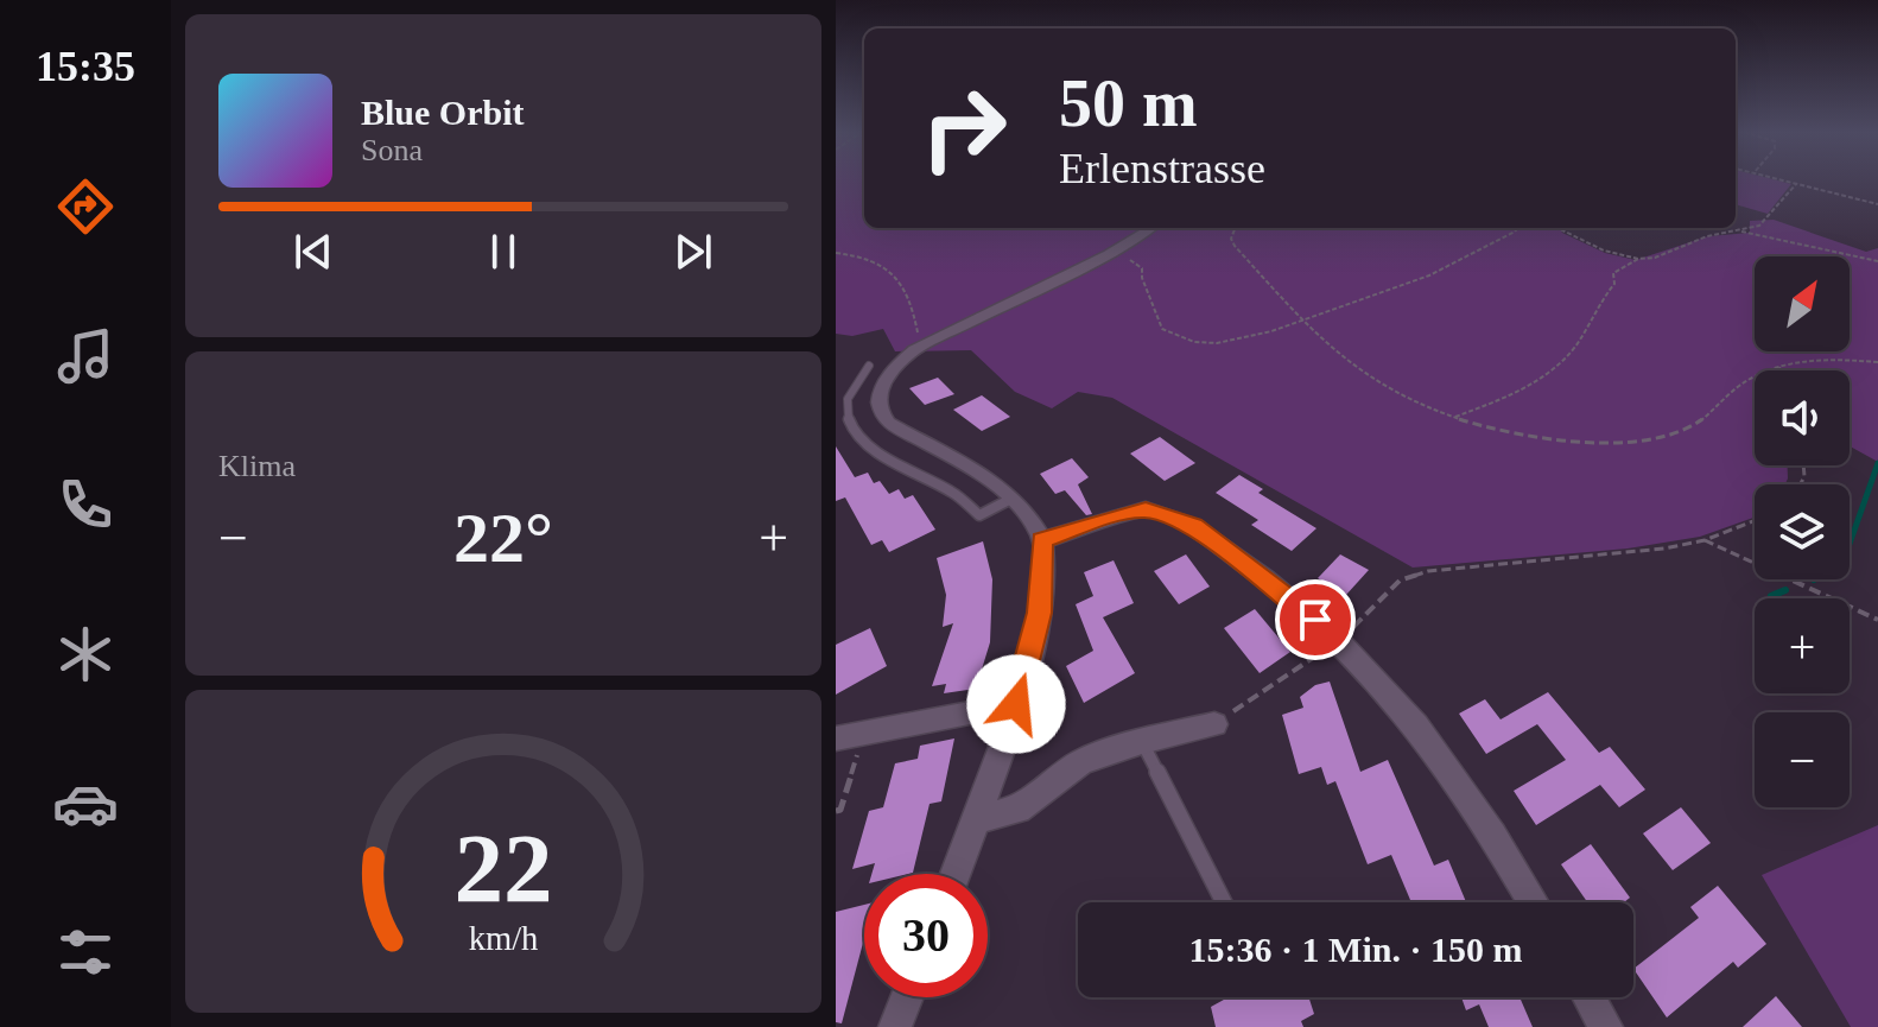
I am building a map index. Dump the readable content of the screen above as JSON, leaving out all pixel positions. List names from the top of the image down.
{
  "north": "top right",
  "page": {
    "tabs": "15:35",
    "turn": ["50 m", "Erlenstrasse"],
    "song": ["Blue Orbit", "Sona"],
    "map_buttons": ["+", "−"],
    "tile": "Klima",
    "heat": ["−", "22°", "+"],
    "limit": "30",
    "trip": "15:36 · 1 Min. · 150 m",
    "gauge": ["22", "km/h"]
  }
}
